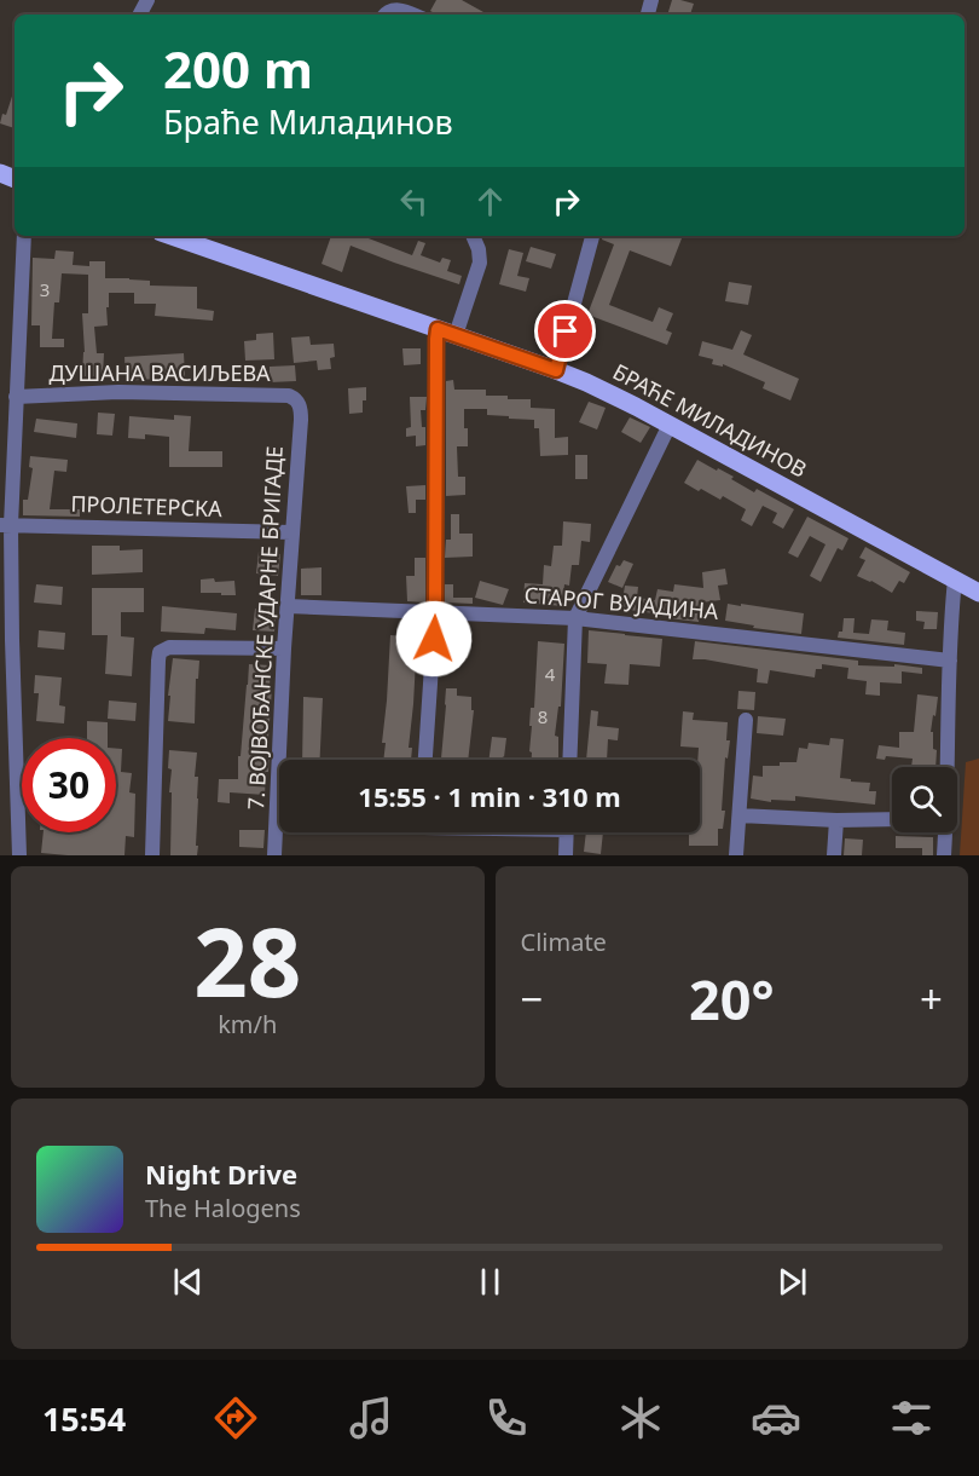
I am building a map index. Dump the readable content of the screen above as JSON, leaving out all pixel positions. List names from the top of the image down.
{
  "streets": {
    "main road": ["БРАЋЕ МИЛАДИНОВ"],
    "street": [
      "ДУШАНА ВАСИЉЕВА",
      "ПРОЛЕТЕРСКА",
      "СТАРОГ ВУЈАДИНА",
      "7. ВОЈВОЂАНСКЕ УДАРНЕ БРИГАДЕ"
    ]
  },
  "crossings": [
    ["ДУШАНА ВАСИЉЕВА", "7. ВОЈВОЂАНСКЕ УДАРНЕ БРИГАДЕ"],
    ["ПРОЛЕТЕРСКА", "7. ВОЈВОЂАНСКЕ УДАРНЕ БРИГАДЕ"],
    ["СТАРОГ ВУЈАДИНА", "7. ВОЈВОЂАНСКЕ УДАРНЕ БРИГАДЕ"]
  ],
  "house_numbers": ["3", "4", "8"],
  "page": {
    "turn": ["200 m", "Браће Миладинов"],
    "limit": "30",
    "trip": "15:55 · 1 min · 310 m",
    "tile": [
      ["28", "km/h"],
      "Climate"
    ],
    "heat": ["−", "20°", "+"],
    "song": ["Night Drive", "The Halogens"],
    "tabs": "15:54"
  }
}
